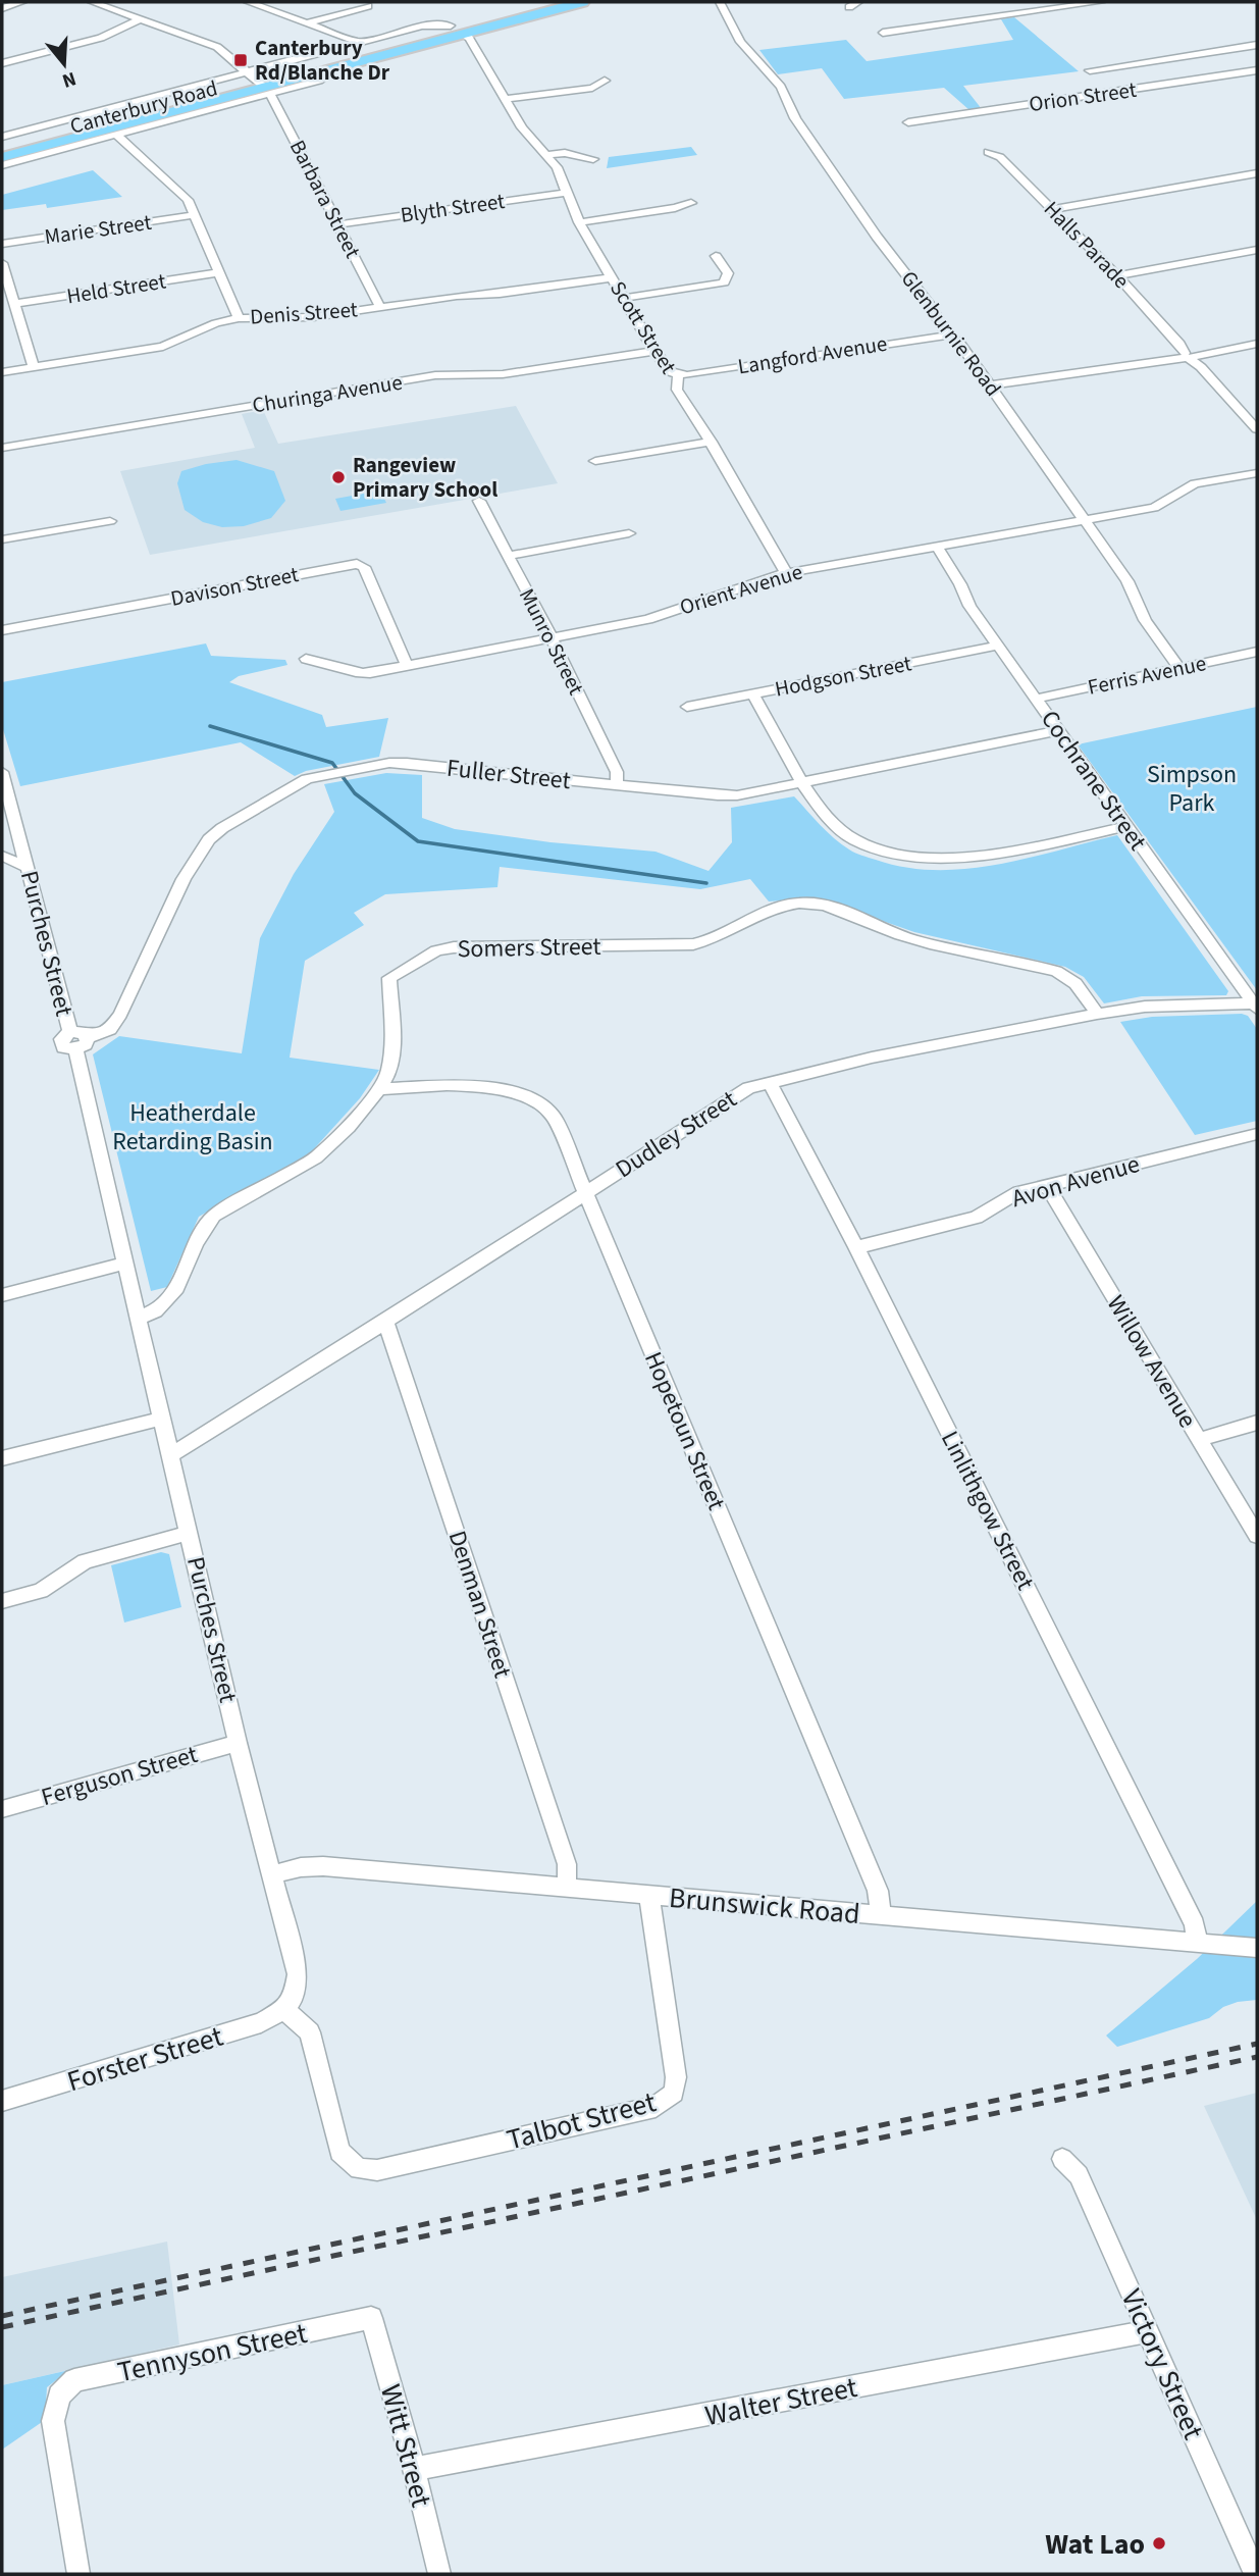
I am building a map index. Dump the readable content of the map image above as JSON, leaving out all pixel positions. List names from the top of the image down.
{
  "streets": {
    "main road": ["Canterbury Road"],
    "street": [
      "Orion Street",
      "Barbara Street",
      "Blyth Street",
      "Marie Street",
      "Halls Parade",
      "Held Street",
      "Denis Street",
      "Scott Street",
      "Glenburnie Road",
      "Langford Avenue",
      "Churinga Avenue",
      "Davison Street",
      "Orient Avenue",
      "Munro Street",
      "Ferris Avenue",
      "Hodgson Street",
      "Fuller Street",
      "Cochrane Street",
      "Purches Street",
      "Somers Street",
      "Dudley Street",
      "Avon Avenue",
      "Willow Avenue",
      "Hopetoun Street",
      "Linlithgow Street",
      "Denman Street",
      "Ferguson Street",
      "Brunswick Road",
      "Forster Street",
      "Talbot Street",
      "Tennyson Street",
      "Victory Street",
      "Walter Street",
      "Witt Street"
    ]
  },
  "crossings": [
    ["Canterbury Road", "Barbara Street"],
    ["Canterbury Road", "Scott Street"],
    ["Barbara Street", "Blyth Street"],
    ["Barbara Street", "Denis Street"],
    ["Blyth Street", "Scott Street"],
    ["Denis Street", "Scott Street"],
    ["Scott Street", "Langford Avenue"],
    ["Scott Street", "Churinga Avenue"],
    ["Scott Street", "Orient Avenue"],
    ["Glenburnie Road", "Langford Avenue"],
    ["Glenburnie Road", "Orient Avenue"],
    ["Glenburnie Road", "Ferris Avenue"],
    ["Davison Street", "Orient Avenue"],
    ["Orient Avenue", "Munro Street"],
    ["Orient Avenue", "Cochrane Street"],
    ["Munro Street", "Fuller Street"],
    ["Ferris Avenue", "Cochrane Street"],
    ["Hodgson Street", "Cochrane Street"],
    ["Fuller Street", "Cochrane Street"],
    ["Fuller Street", "Purches Street"],
    ["Cochrane Street", "Dudley Street"],
    ["Purches Street", "Somers Street"],
    ["Purches Street", "Dudley Street"],
    ["Purches Street", "Ferguson Street"],
    ["Purches Street", "Brunswick Road"],
    ["Purches Street", "Forster Street"],
    ["Purches Street", "Talbot Street"],
    ["Somers Street", "Dudley Street"],
    ["Somers Street", "Hopetoun Street"],
    ["Dudley Street", "Hopetoun Street"],
    ["Dudley Street", "Linlithgow Street"],
    ["Dudley Street", "Denman Street"],
    ["Avon Avenue", "Willow Avenue"],
    ["Avon Avenue", "Linlithgow Street"],
    ["Hopetoun Street", "Brunswick Road"],
    ["Linlithgow Street", "Brunswick Road"],
    ["Denman Street", "Brunswick Road"],
    ["Brunswick Road", "Talbot Street"],
    ["Forster Street", "Talbot Street"],
    ["Tennyson Street", "Witt Street"],
    ["Victory Street", "Walter Street"],
    ["Walter Street", "Witt Street"]
  ],
  "parks": ["Simpson Park", "Heatherdale Retarding Basin"],
  "places": {
    "transit": ["Canterbury Rd/Blanche Dr"],
    "other": ["Rangeview Primary School", "Wat Lao"]
  },
  "north": "bottom"
}
